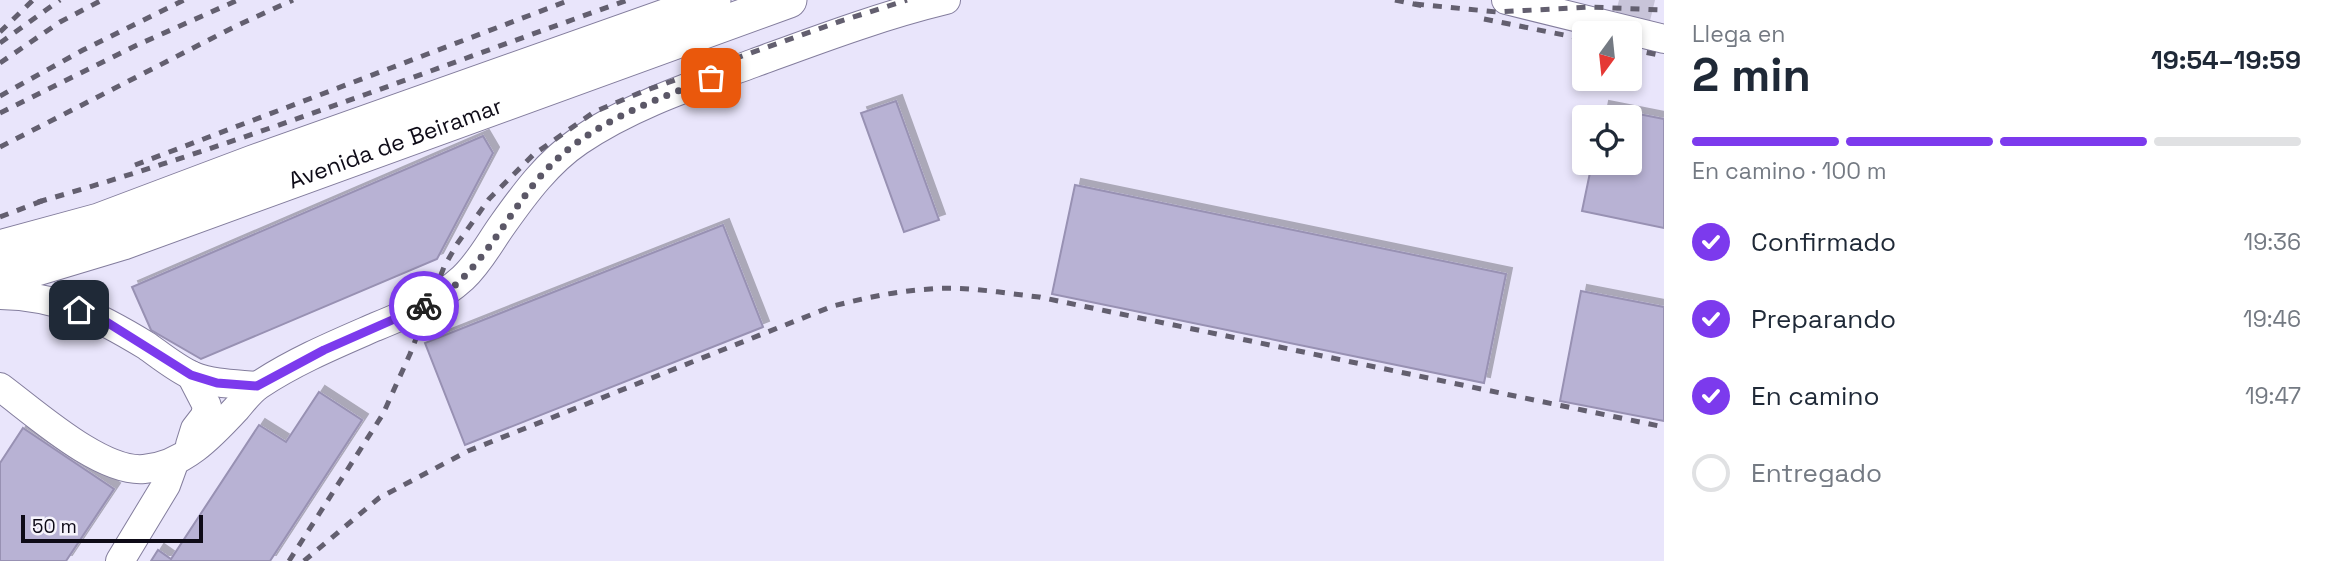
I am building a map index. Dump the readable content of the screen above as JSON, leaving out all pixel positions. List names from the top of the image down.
{
  "streets": {
    "main road": ["Avenida de Beiramar"]
  },
  "scale_bar": "50 m",
  "north": "bottom",
  "page": {
    "heading": ["2 min", "Llega en", "19:54–19:59"],
    "bar": "En camino · 100 m",
    "list": [
      ["Confirmado", "19:36"],
      ["Preparando", "19:46"],
      ["En camino", "19:47"],
      "Entregado"
    ],
    "scale": "50 m"
  }
}
